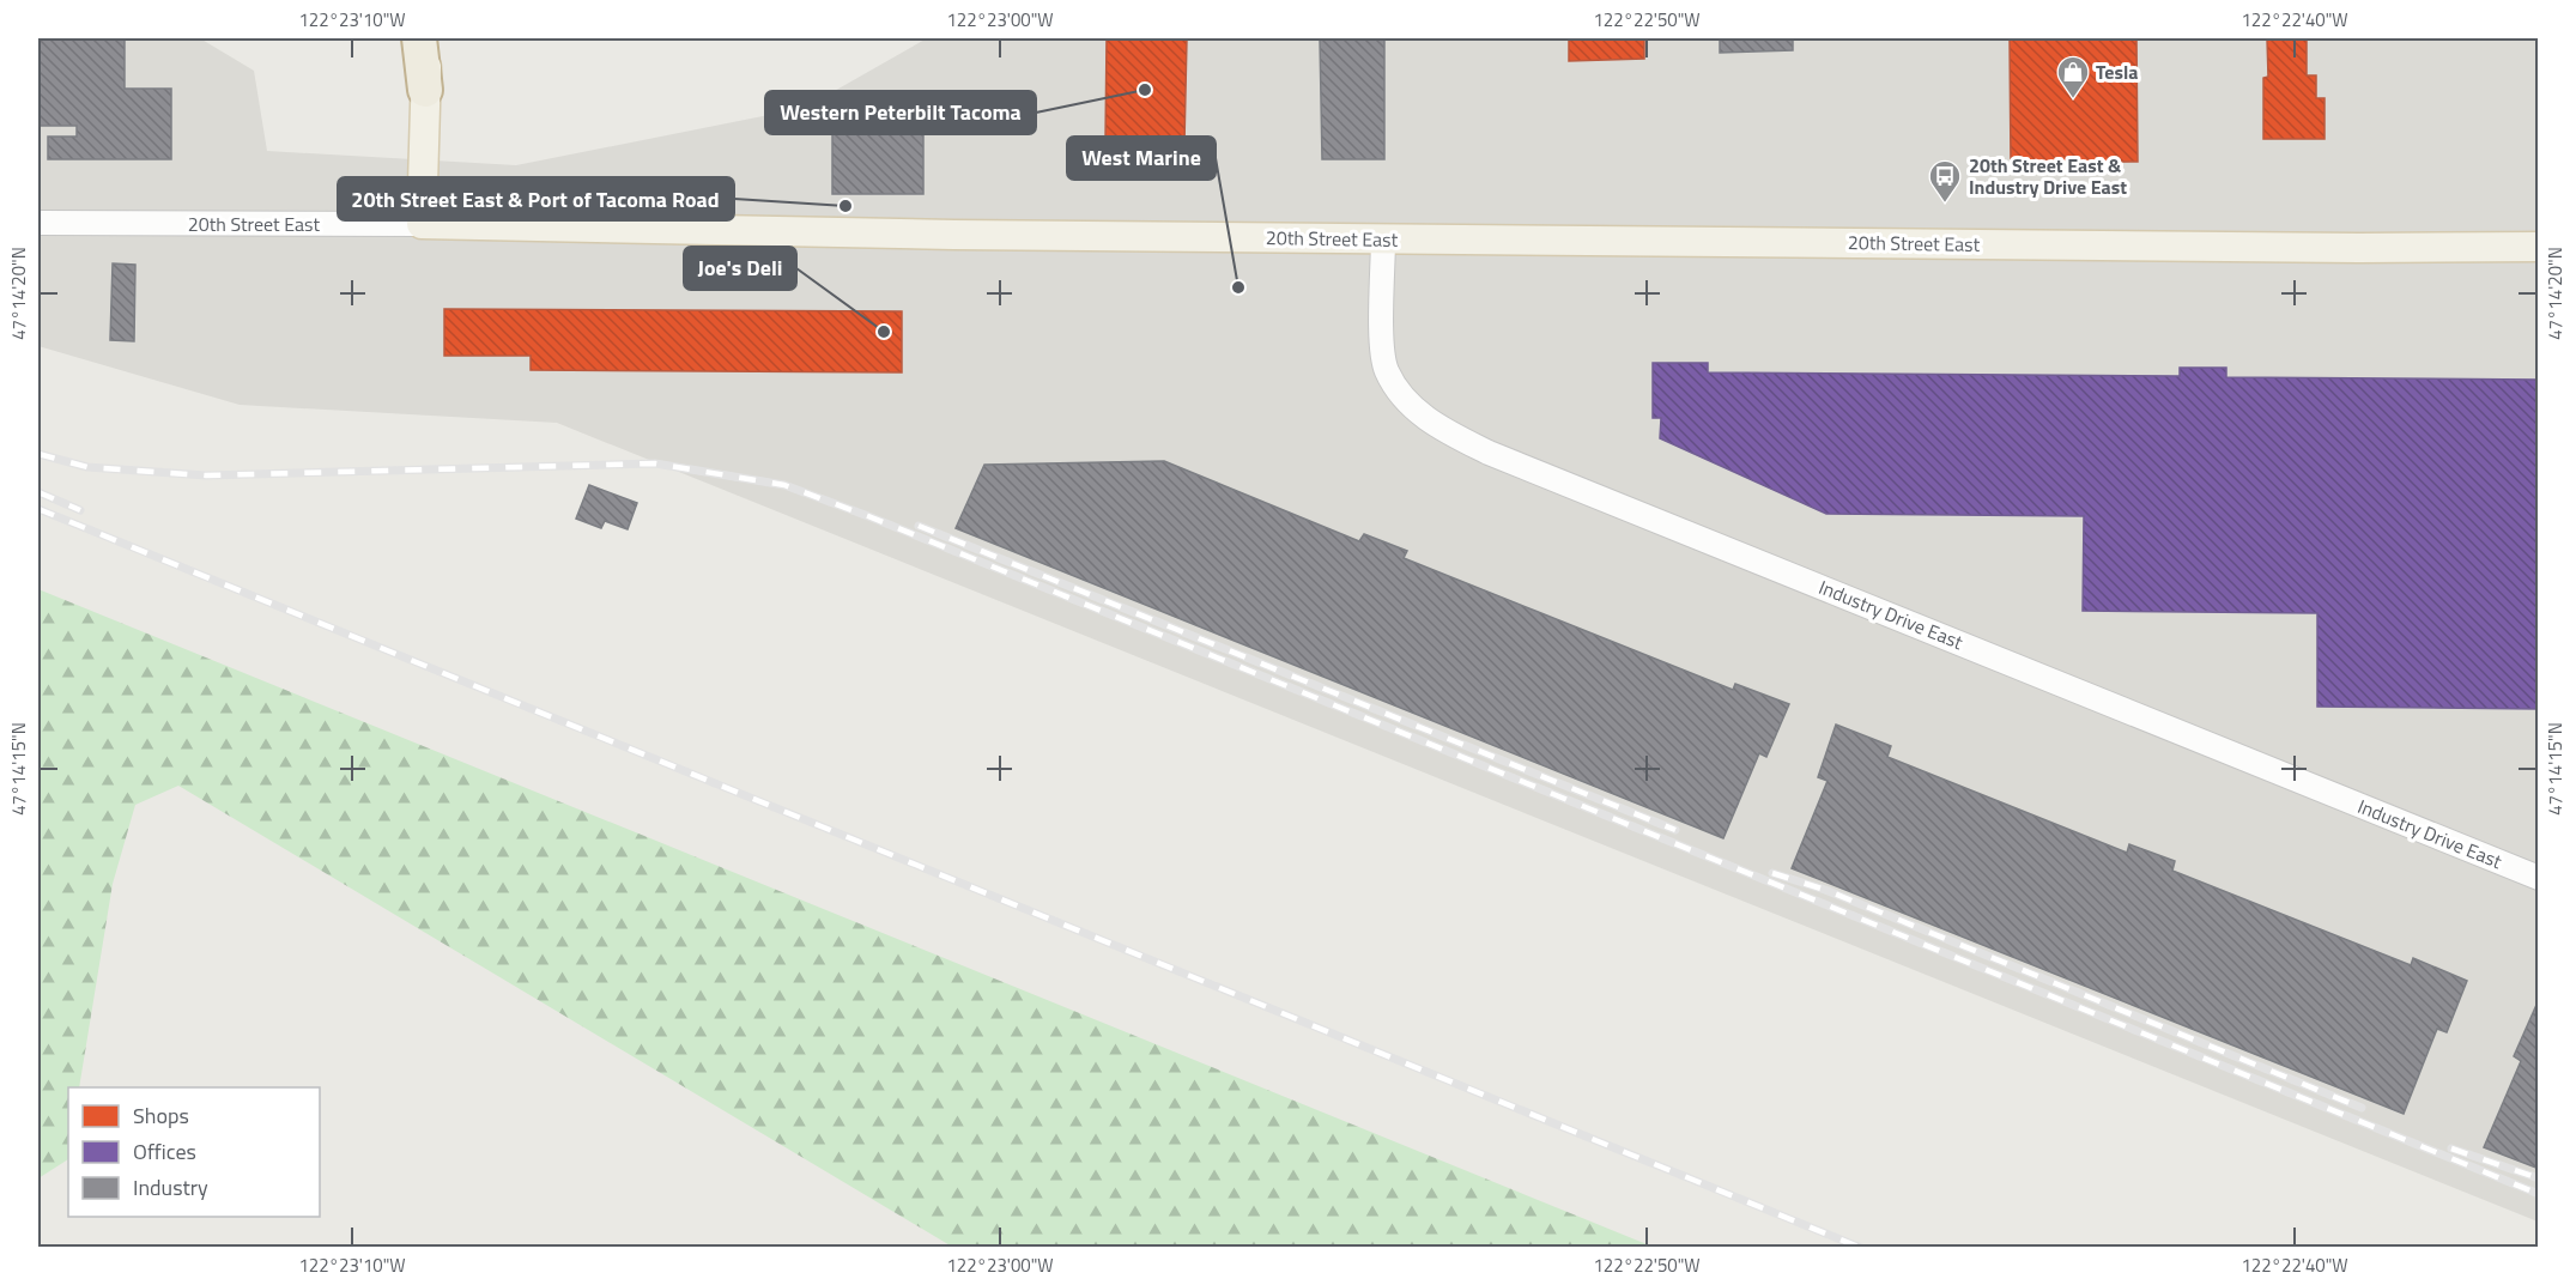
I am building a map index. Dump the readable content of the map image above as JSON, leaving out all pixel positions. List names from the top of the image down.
{
  "streets": {
    "main road": ["20th Street East"],
    "street": ["Industry Drive East"]
  },
  "crossings": [
    ["20th Street East", "Industry Drive East"]
  ],
  "places": {
    "other": [
      "Western Peterbilt Tacoma",
      "20th Street East & Port of Tacoma Road",
      "West Marine",
      "Joe's Deli"
    ],
    "shop": ["Tesla"],
    "bus stop": ["20th Street East & Industry Drive East"]
  },
  "legend": ["Shops", "Offices", "Industry"],
  "coordinates": [
    "122°23'10\"W",
    "122°23'00\"W",
    "122°22'50\"W",
    "122°22'40\"W",
    "47°14'20\"N",
    "47°14'15\"N"
  ]
}
